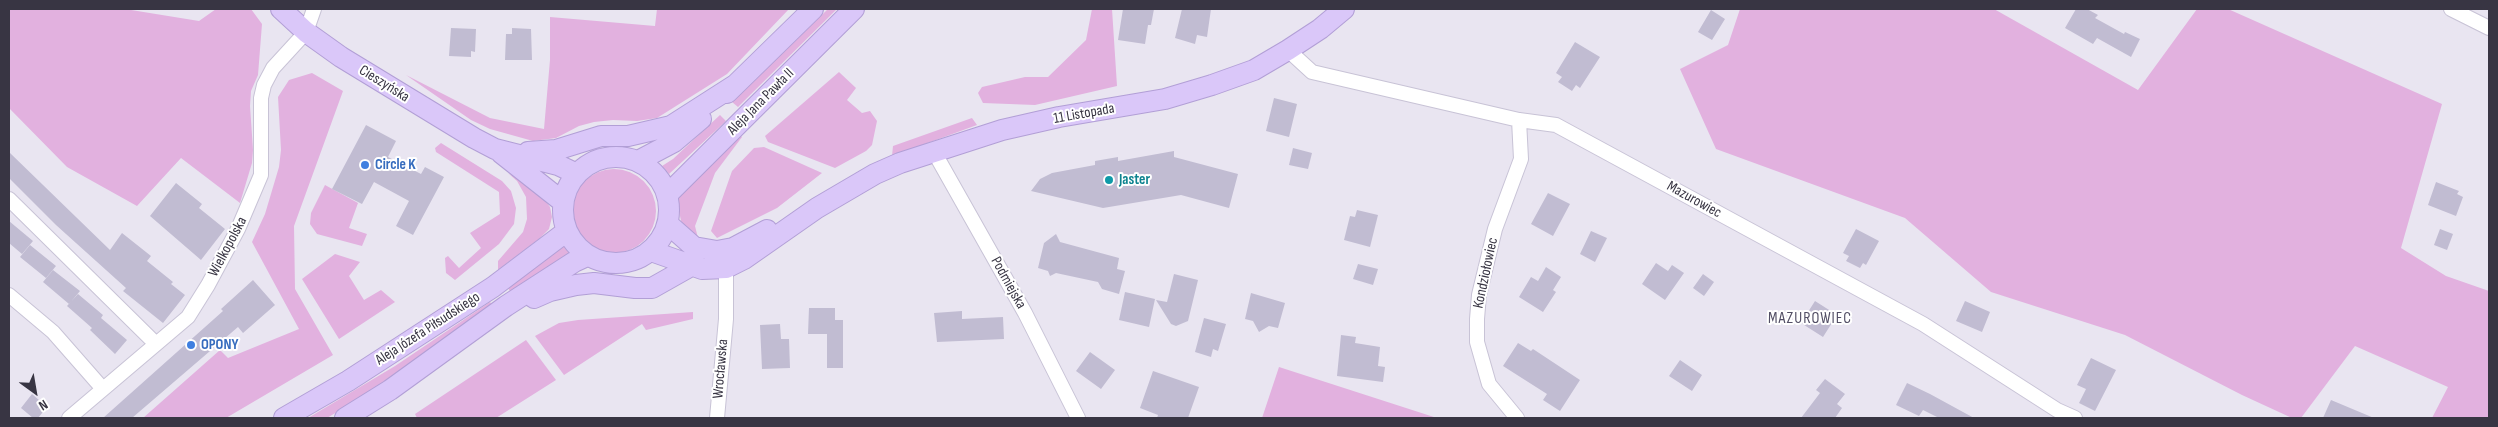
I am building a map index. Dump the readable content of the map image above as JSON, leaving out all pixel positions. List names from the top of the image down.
{
  "streets": {
    "main road": [
      "Cieszyńska",
      "Aleja Jana Pawła II",
      "11 Listopada",
      "Aleja Józefa Piłsudskiego"
    ],
    "street": [
      "Mazurowiec",
      "Wielkopolska",
      "Kondziołowiec",
      "Podmiejska",
      "Wrocławska"
    ]
  },
  "crossings": [
    ["Cieszyńska", "Aleja Jana Pawła II"],
    ["Cieszyńska", "11 Listopada"],
    ["Cieszyńska", "Wielkopolska"],
    ["Cieszyńska", "Aleja Józefa Piłsudskiego"],
    ["Aleja Jana Pawła II", "11 Listopada"],
    ["Aleja Jana Pawła II", "Aleja Józefa Piłsudskiego"],
    ["11 Listopada", "Mazurowiec"],
    ["11 Listopada", "Podmiejska"],
    ["11 Listopada", "Aleja Józefa Piłsudskiego"],
    ["11 Listopada", "Wrocławska"],
    ["Mazurowiec", "Kondziołowiec"]
  ],
  "districts": ["MAZUROWIEC"],
  "places": ["Circle K", "Jaster", "OPONY"],
  "north": "bottom right"
}
